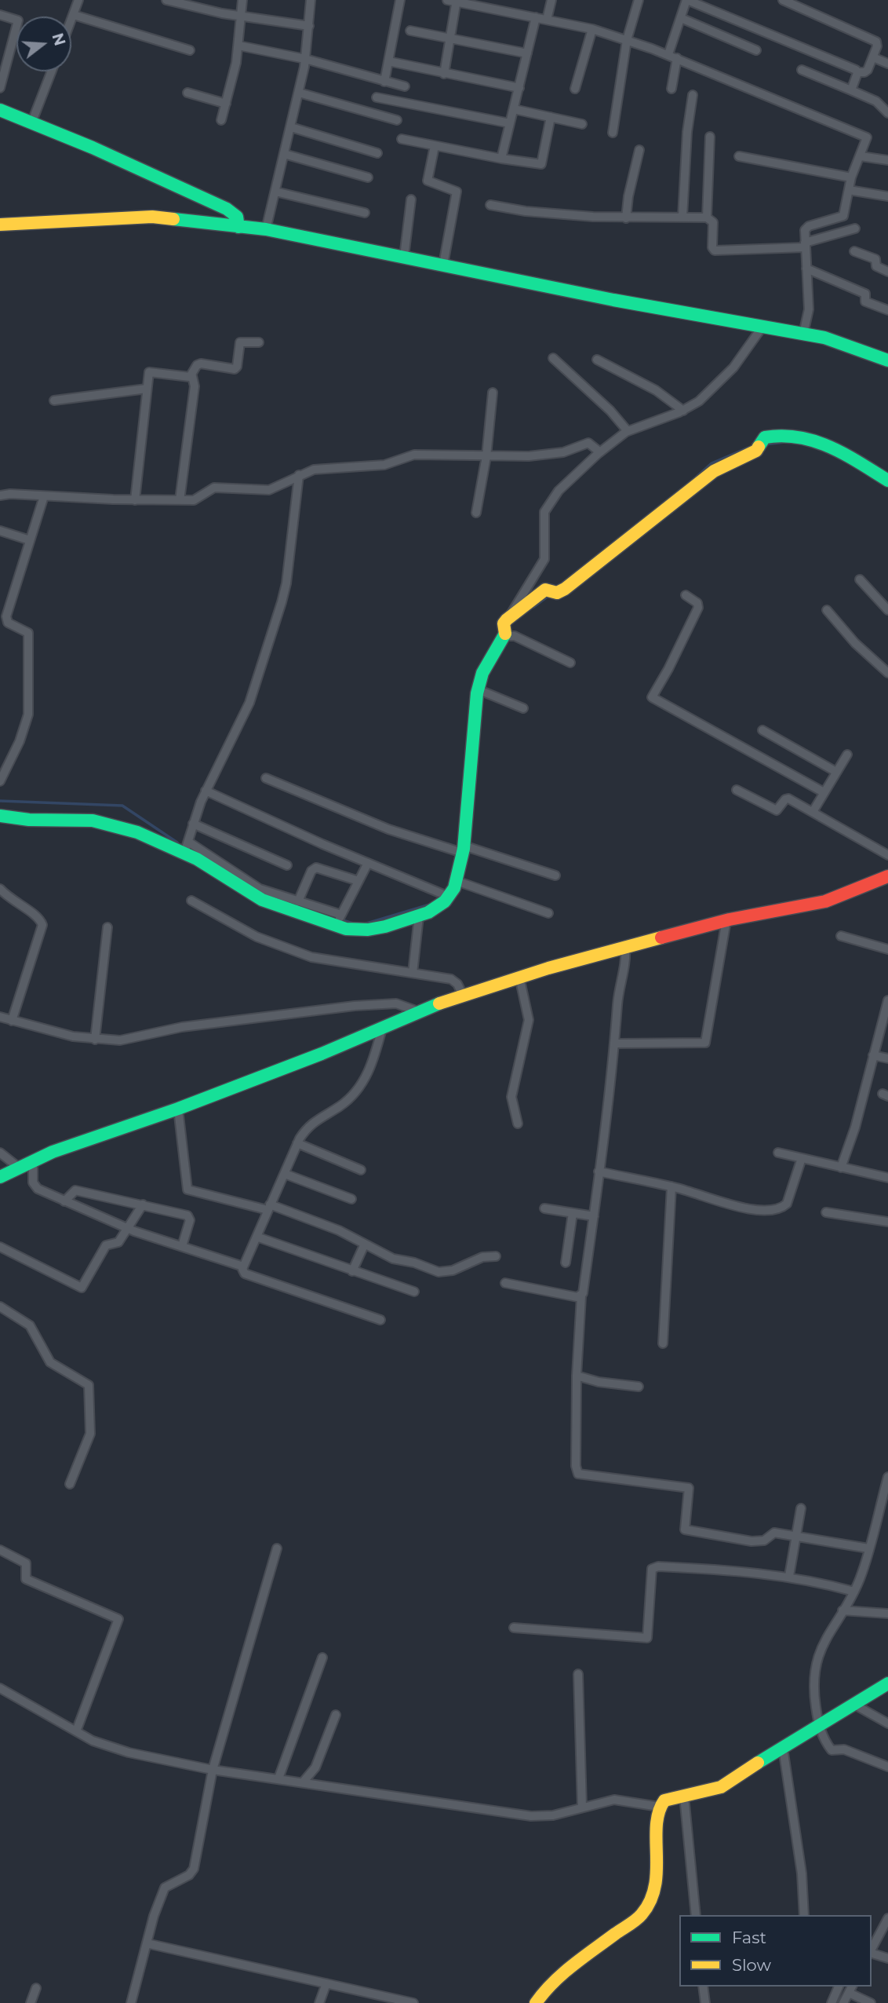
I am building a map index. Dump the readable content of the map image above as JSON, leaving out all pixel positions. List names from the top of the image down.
{
  "legend": ["Fast", "Slow"],
  "north": "right"
}
